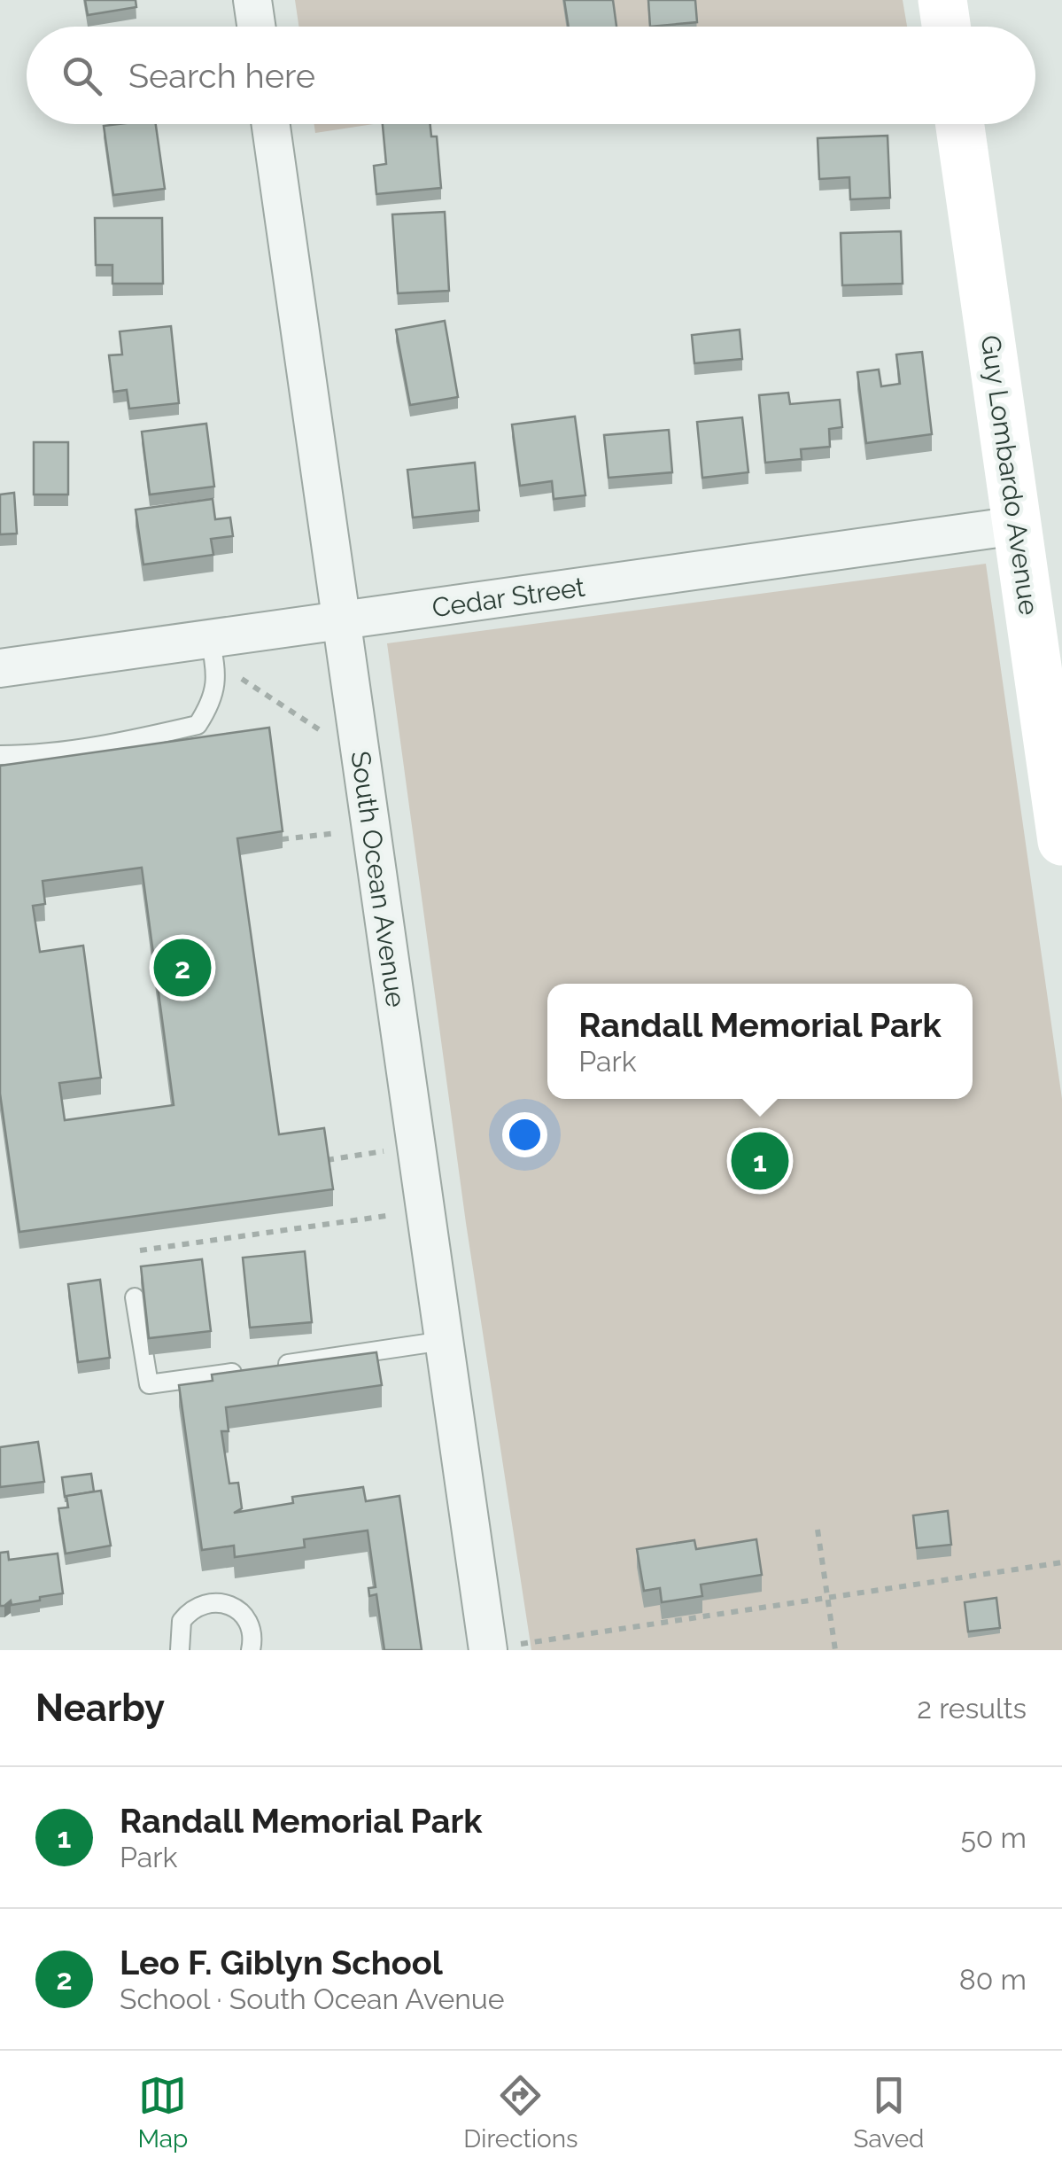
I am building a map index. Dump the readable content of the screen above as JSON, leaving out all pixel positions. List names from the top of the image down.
{
  "streets": {
    "street": ["Guy Lombardo Avenue", "Cedar Street", "South Ocean Avenue"]
  },
  "crossings": [
    ["Guy Lombardo Avenue", "Cedar Street"],
    ["Cedar Street", "South Ocean Avenue"]
  ],
  "page": {
    "search": "Search here",
    "pins": ["2", "1"],
    "popup": ["Randall Memorial Park", "Park"],
    "heading": ["Nearby", "2 results"],
    "list": [
      {
        "mark": "1",
        "name": "Randall Memorial Park",
        "note": "Park",
        "value": "50 m"
      },
      {
        "mark": "2",
        "name": "Leo F. Giblyn School",
        "note": "School · South Ocean Avenue",
        "value": "80 m"
      }
    ],
    "nav": ["Map", "Directions", "Saved"]
  }
}
